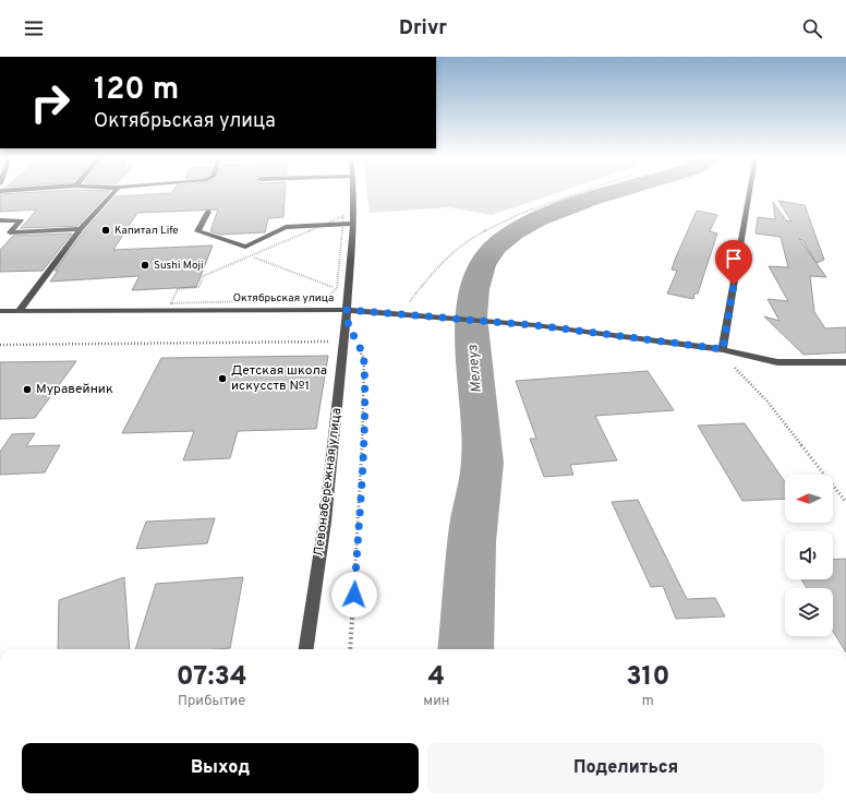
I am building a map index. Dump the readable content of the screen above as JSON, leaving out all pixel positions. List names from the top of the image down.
{
  "streets": {
    "street": ["Октябрьская улица", "Левонабережная улица"]
  },
  "crossings": [
    ["Октябрьская улица", "Левонабережная улица"]
  ],
  "water": ["Мелеуз"],
  "places": [
    "Капитал Life",
    "Sushi Moji",
    "Детская школа искусств №1",
    "Муравейник"
  ],
  "north": "left",
  "page": {
    "header": "Drivr",
    "turn": ["120 m", "Октябрьская улица"],
    "eta": [
      "07:34",
      "Прибытие",
      "4",
      "мин",
      "310",
      "m"
    ],
    "buttons": ["Выход", "Поделиться"]
  }
}
